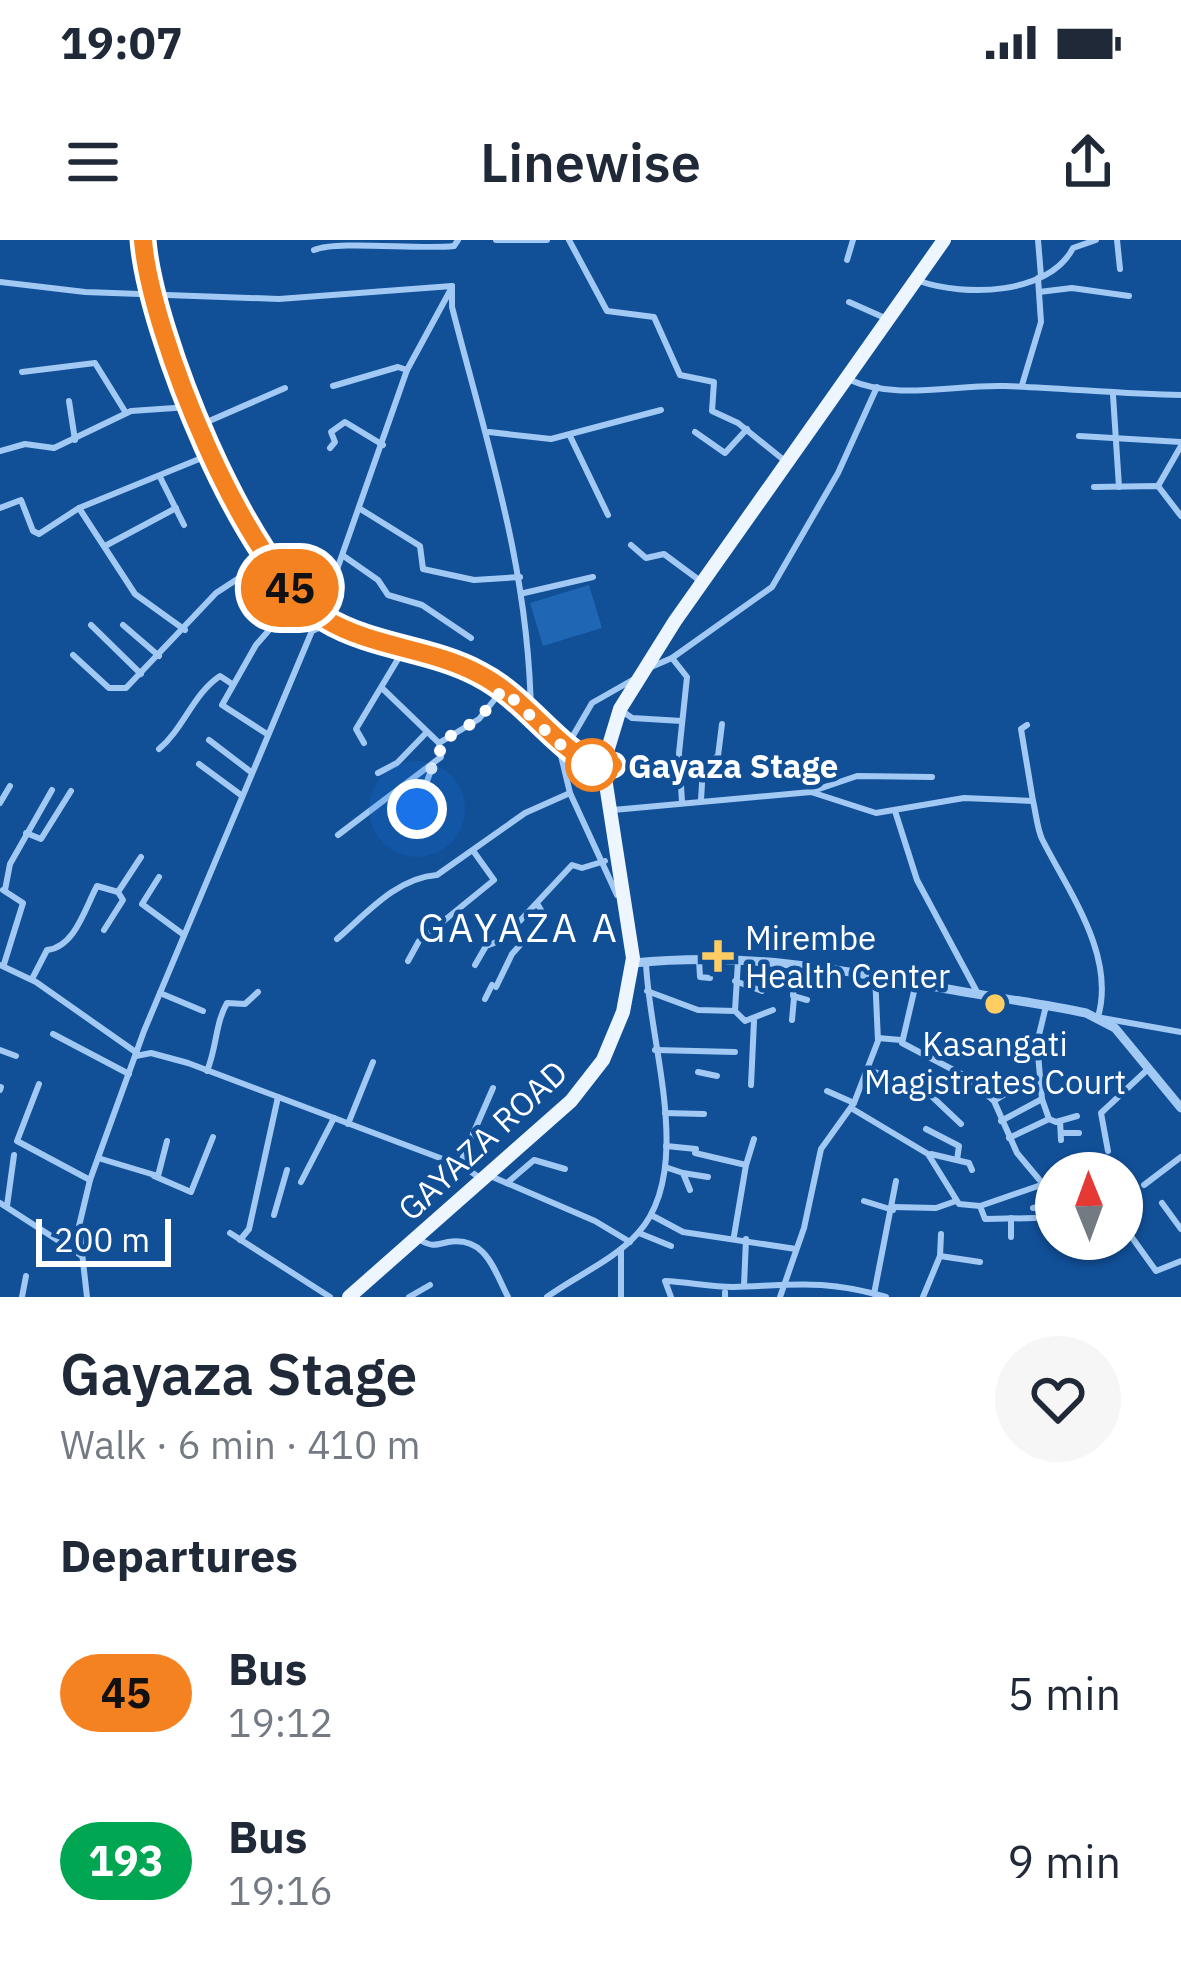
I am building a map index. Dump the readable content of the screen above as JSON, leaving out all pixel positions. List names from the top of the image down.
{
  "streets": {
    "main road": ["GAYAZA ROAD"]
  },
  "districts": ["GAYAZA A"],
  "places": {
    "other": ["Gayaza Stage", "Kasangati Magistrates Court"],
    "health": ["Mirembe Health Center"]
  },
  "lines": ["bus line 45"],
  "scale_bar": "200 m",
  "north": "top",
  "page": {
    "status": "19:07",
    "header": "Linewise",
    "on_map": "45",
    "scale": "200 m",
    "heading": [
      ["Gayaza Stage", "Walk · 6 min · 410 m"],
      "Departures"
    ],
    "list": [
      {
        "mark": "45",
        "name": "Bus",
        "note": "19:12",
        "value": "5 min"
      },
      {
        "mark": "193",
        "name": "Bus",
        "note": "19:16",
        "value": "9 min"
      }
    ]
  }
}
